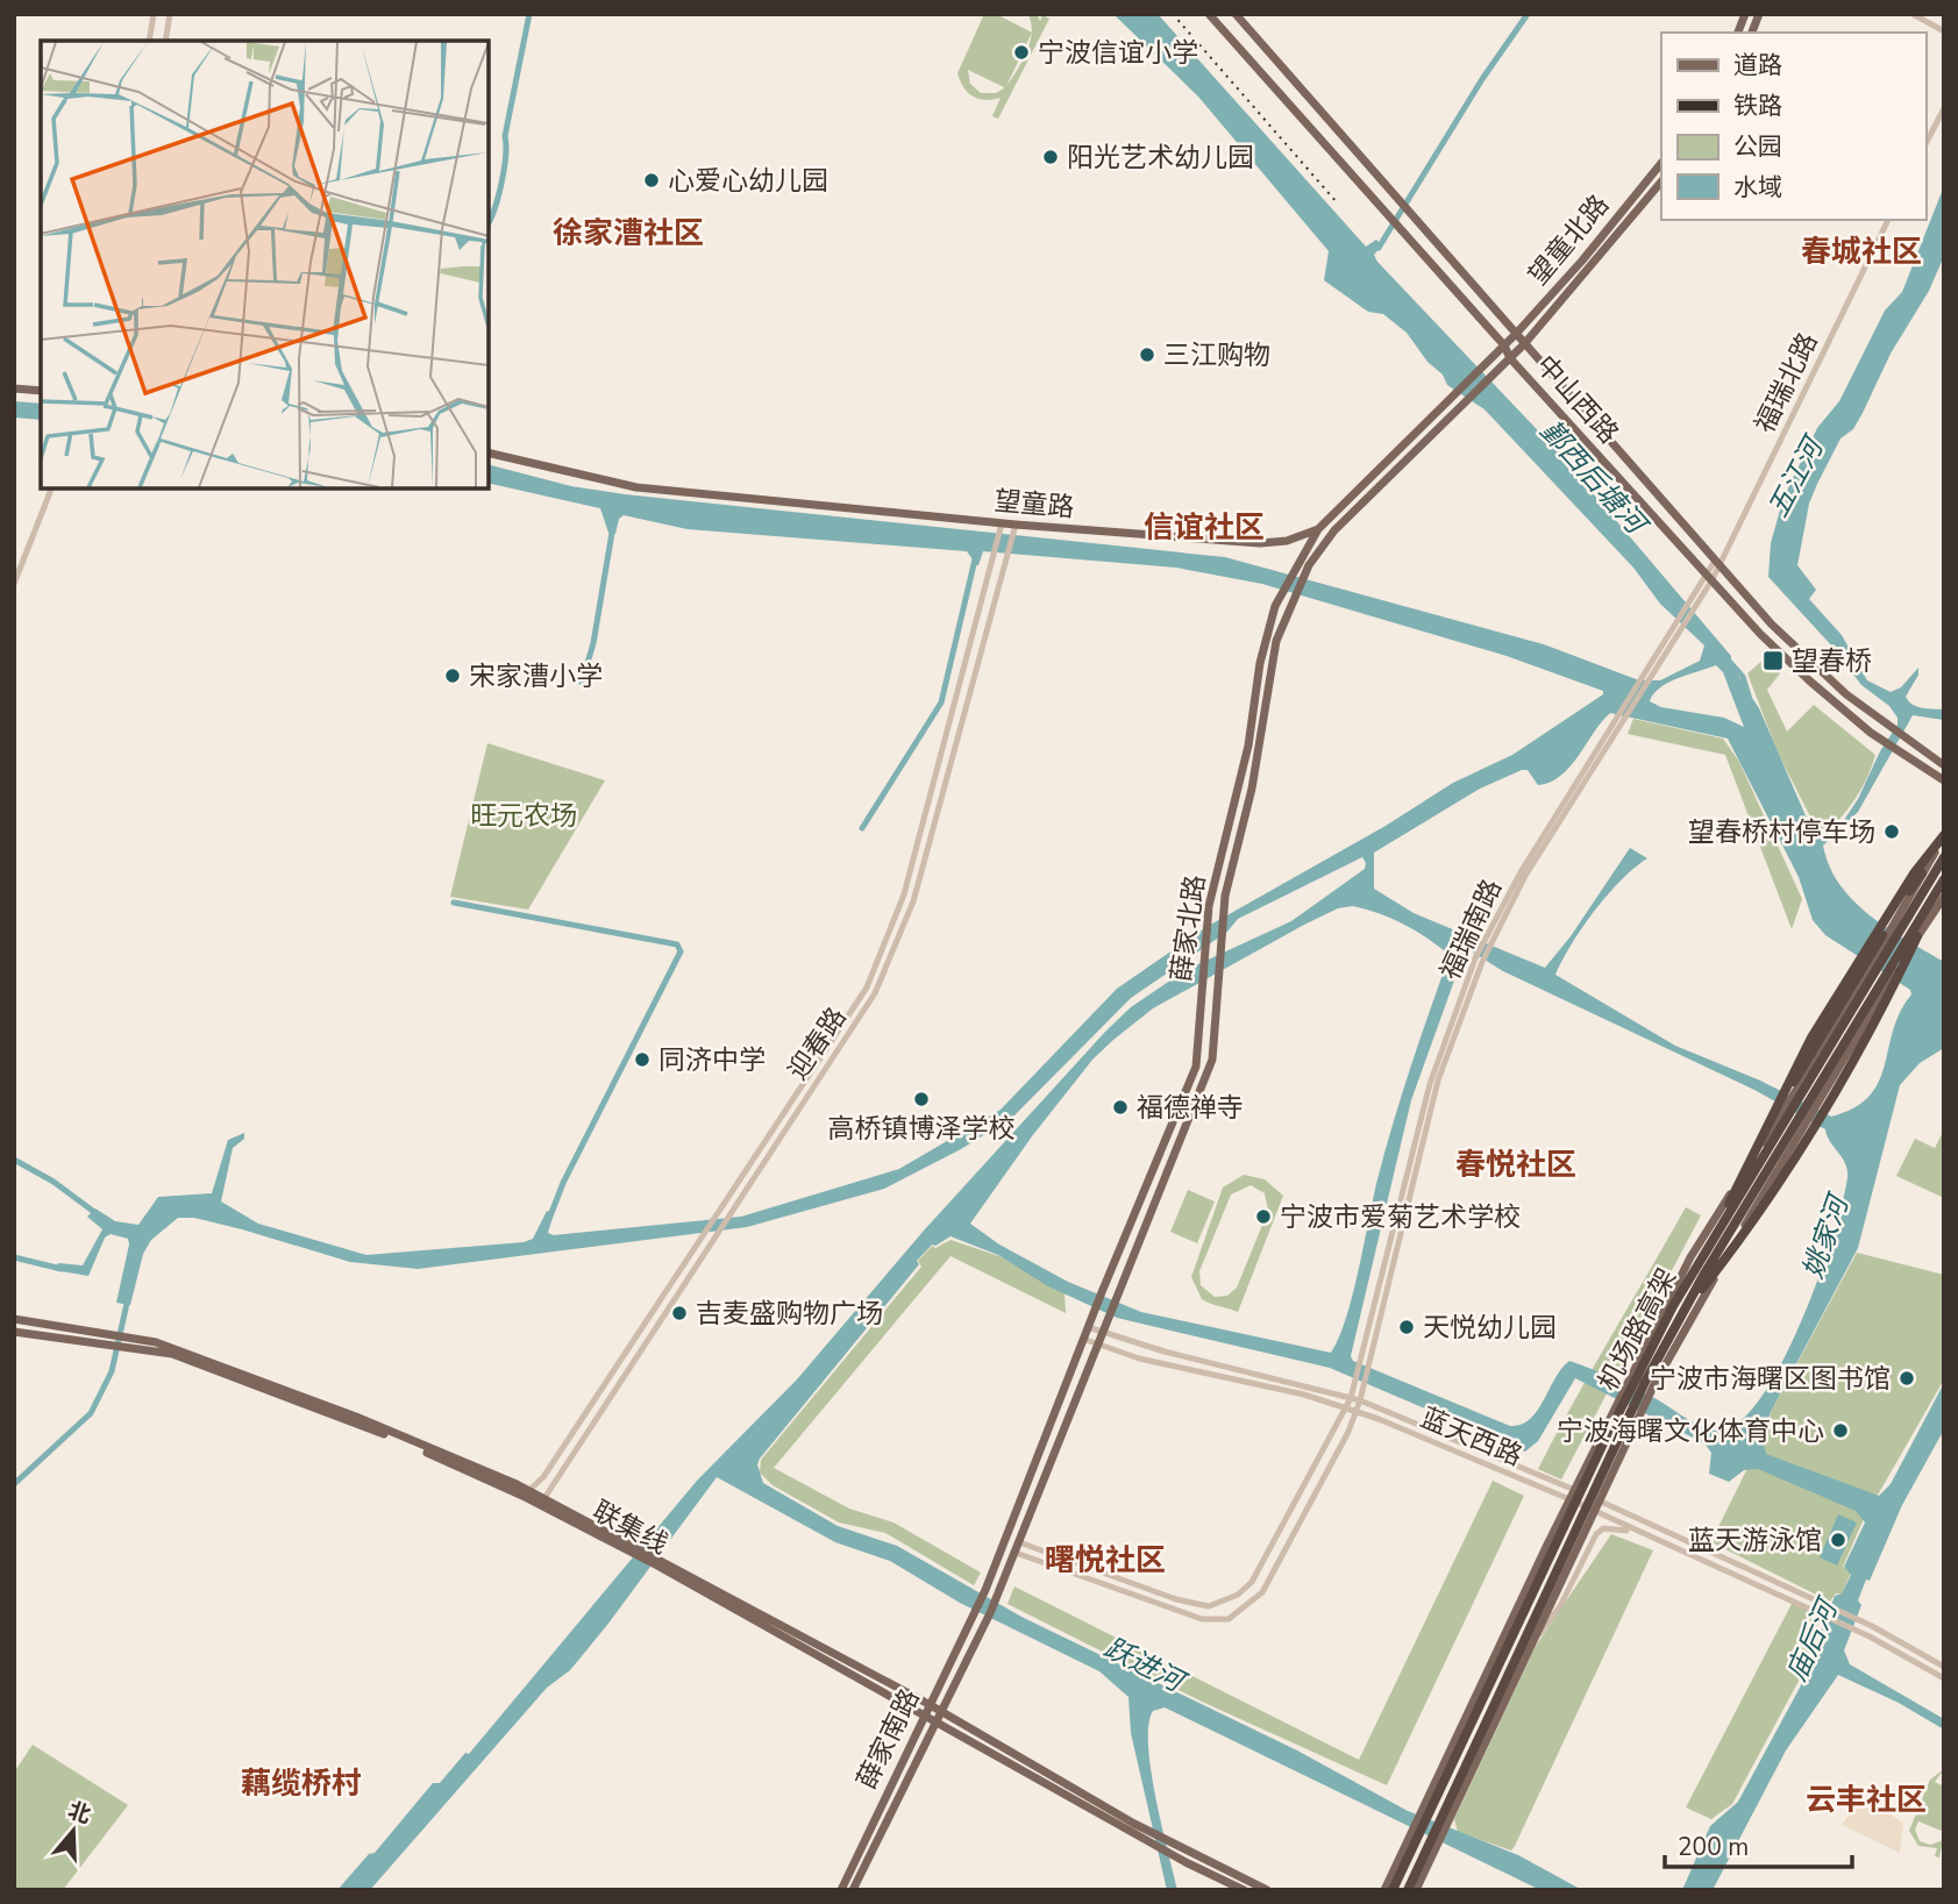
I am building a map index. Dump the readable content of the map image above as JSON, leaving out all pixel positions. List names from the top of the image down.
{
  "streets": {
    "highway": ["机场路高架"],
    "main road": [
      "望童北路",
      "中山西路",
      "望童路",
      "薛家北路",
      "联集线",
      "薛家南路"
    ],
    "street": [
      "福瑞北路",
      "福瑞南路",
      "迎春路",
      "蓝天西路"
    ]
  },
  "crossings": [
    ["望童北路", "中山西路"],
    ["望童北路", "望童路"],
    ["望童北路", "薛家北路"],
    ["福瑞北路", "中山西路"],
    ["福瑞北路", "福瑞南路"],
    ["中山西路", "望童路"],
    ["中山西路", "薛家北路"],
    ["中山西路", "福瑞南路"],
    ["望童路", "薛家北路"],
    ["望童路", "迎春路"],
    ["薛家北路", "蓝天西路"],
    ["迎春路", "联集线"],
    ["蓝天西路", "薛家南路"],
    ["联集线", "薛家南路"]
  ],
  "districts": [
    "徐家漕社区",
    "春城社区",
    "信谊社区",
    "春悦社区",
    "曙悦社区",
    "藕缆桥村",
    "云丰社区"
  ],
  "water": [
    "鄞西后塘河",
    "五江河",
    "姚家河",
    "庙后河",
    "跃进河"
  ],
  "parks": ["旺元农场"],
  "places": {
    "other": [
      "宁波信谊小学",
      "阳光艺术幼儿园",
      "心爱心幼儿园",
      "三江购物",
      "宋家漕小学",
      "望春桥村停车场",
      "同济中学",
      "高桥镇博泽学校",
      "福德禅寺",
      "宁波市爱菊艺术学校",
      "吉麦盛购物广场",
      "天悦幼儿园",
      "宁波市海曙区图书馆",
      "宁波海曙文化体育中心",
      "蓝天游泳馆"
    ],
    "transit": ["望春桥"]
  },
  "legend": [
    "道路",
    "铁路",
    "公园",
    "水域"
  ],
  "scale_bar": "200 m",
  "north": "top"
}
